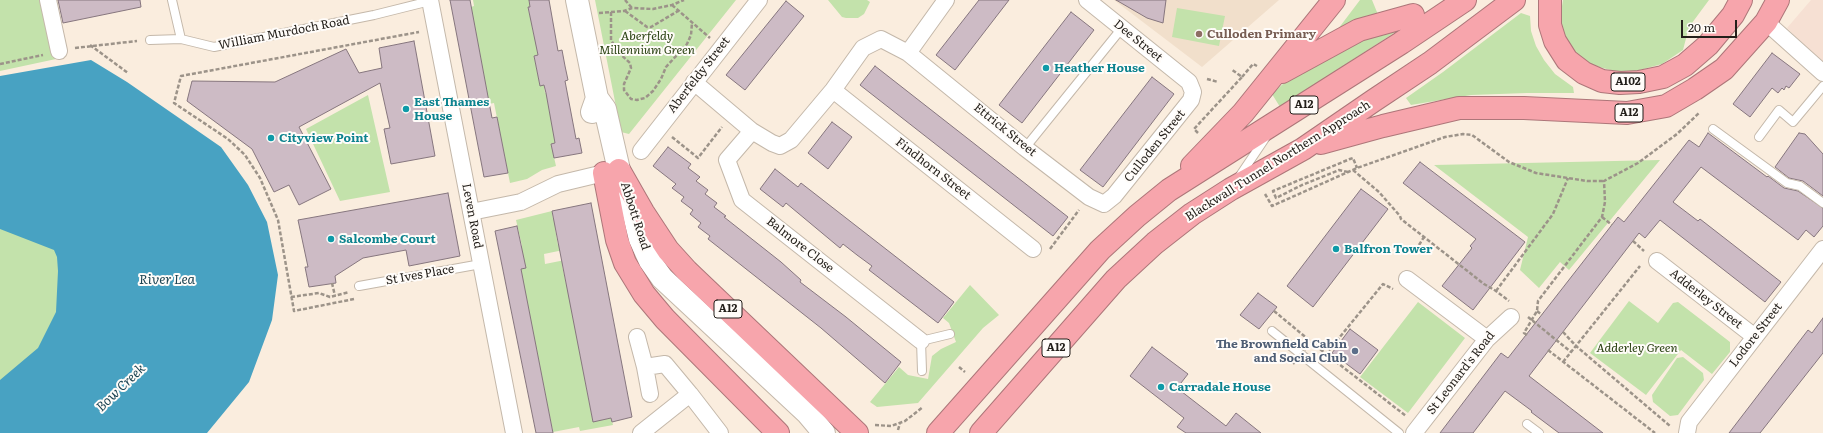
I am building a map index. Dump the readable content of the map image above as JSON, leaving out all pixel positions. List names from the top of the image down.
{
  "streets": {
    "highway": ["A102", "A12", "Blackwall Tunnel Northern Approach"],
    "main road": ["Abbott Road"],
    "street": [
      "Dee Street",
      "Aberfeldy Street",
      "Ettrick Street",
      "Culloden Street",
      "Findhorn Street",
      "Leven Road",
      "Balmore Close",
      "Adderley Street",
      "Lodore Street",
      "St Leonard's Road"
    ],
    "lane": ["William Murdoch Road", "St Ives Place"]
  },
  "crossings": [
    ["William Murdoch Road", "Leven Road"],
    ["Dee Street", "Culloden Street"],
    ["A12", "Blackwall Tunnel Northern Approach"],
    ["A12", "Abbott Road"],
    ["Ettrick Street", "Culloden Street"],
    ["Ettrick Street", "Findhorn Street"],
    ["Leven Road", "St Ives Place"],
    ["Adderley Street", "Lodore Street"]
  ],
  "water": ["River Lea", "Bow Creek"],
  "parks": ["Aberfeldy Millennium Green", "Adderley Green"],
  "places": [
    "Culloden Primary",
    "Heather House",
    "East Thames House",
    "Cityview Point",
    "Salcombe Court",
    "Balfron Tower",
    "The Brownfield Cabin and Social Club",
    "Carradale House"
  ],
  "scale_bar": "20 m"
}
